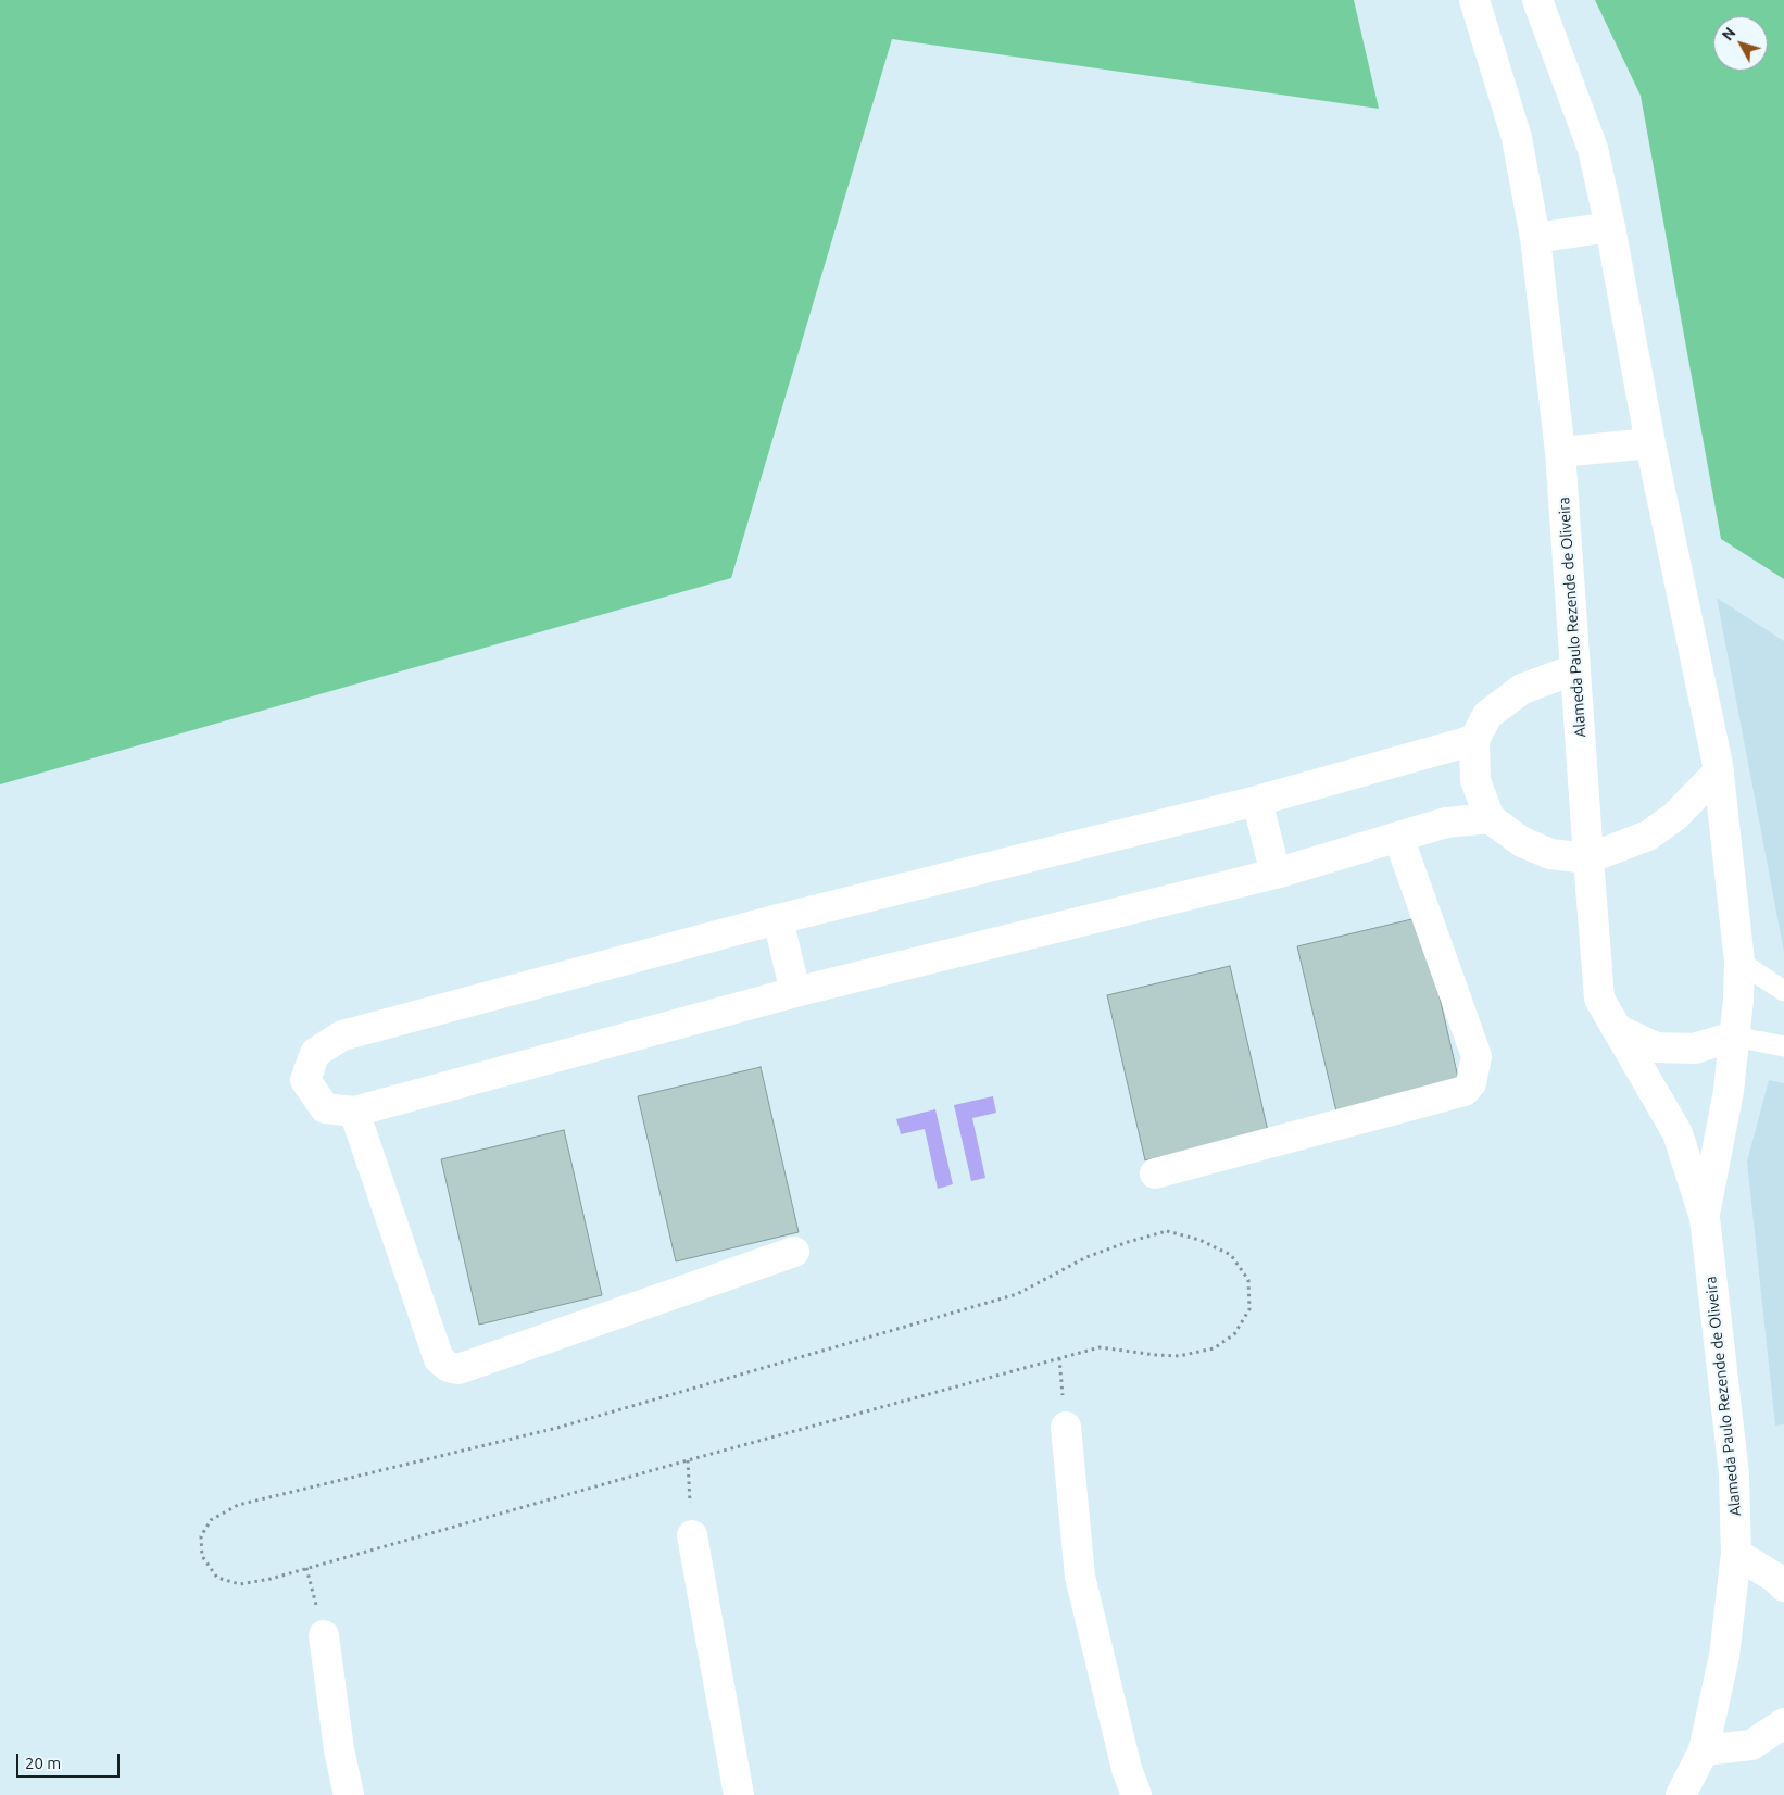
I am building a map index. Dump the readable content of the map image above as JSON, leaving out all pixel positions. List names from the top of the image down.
{
  "streets": {
    "street": ["Alameda Paulo Rezende de Oliveira"]
  },
  "scale_bar": "20 m",
  "north": "top left"
}
